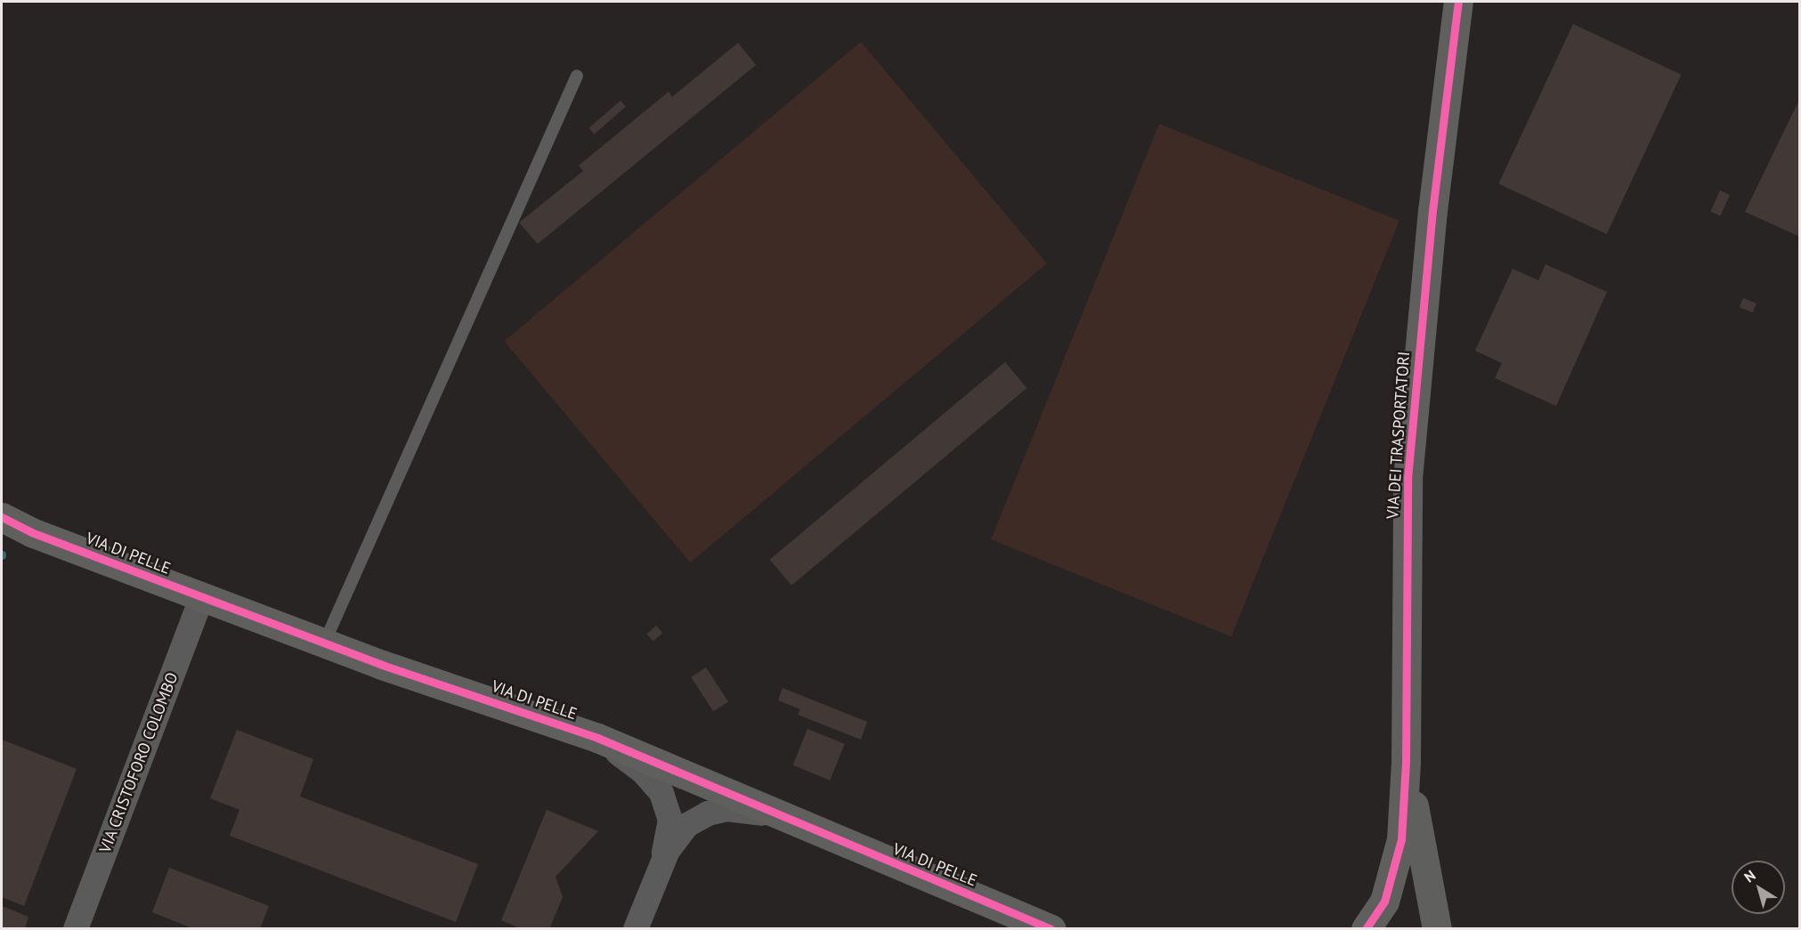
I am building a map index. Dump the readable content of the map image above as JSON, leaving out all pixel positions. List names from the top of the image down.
{
  "streets": {
    "street": ["VIA DEI TRASPORTATORI", "VIA DI PELLE", "VIA CRISTOFORO COLOMBO"]
  },
  "crossings": [
    ["VIA DI PELLE", "VIA CRISTOFORO COLOMBO"]
  ],
  "north": "top left"
}
